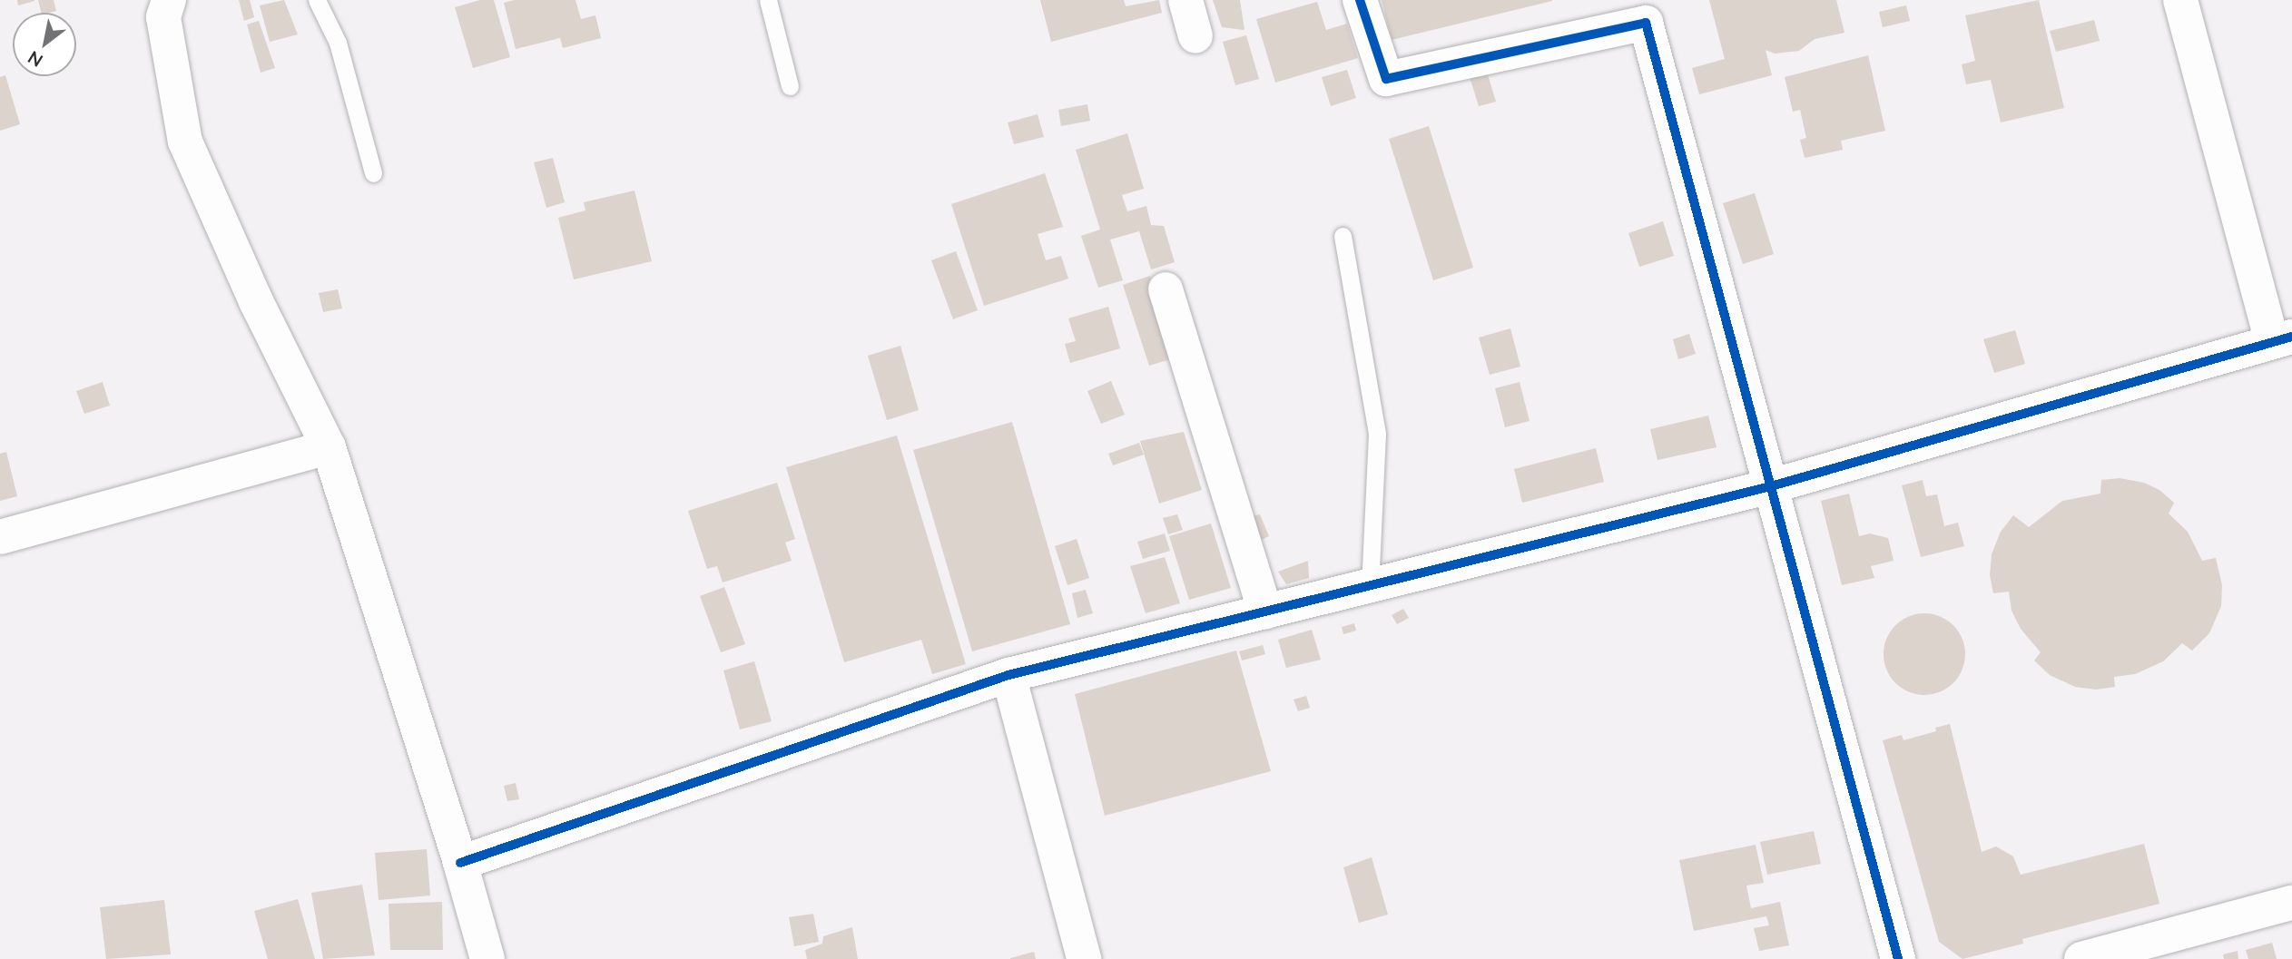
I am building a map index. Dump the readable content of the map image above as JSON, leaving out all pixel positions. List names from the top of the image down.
{
  "north": "bottom left"
}
